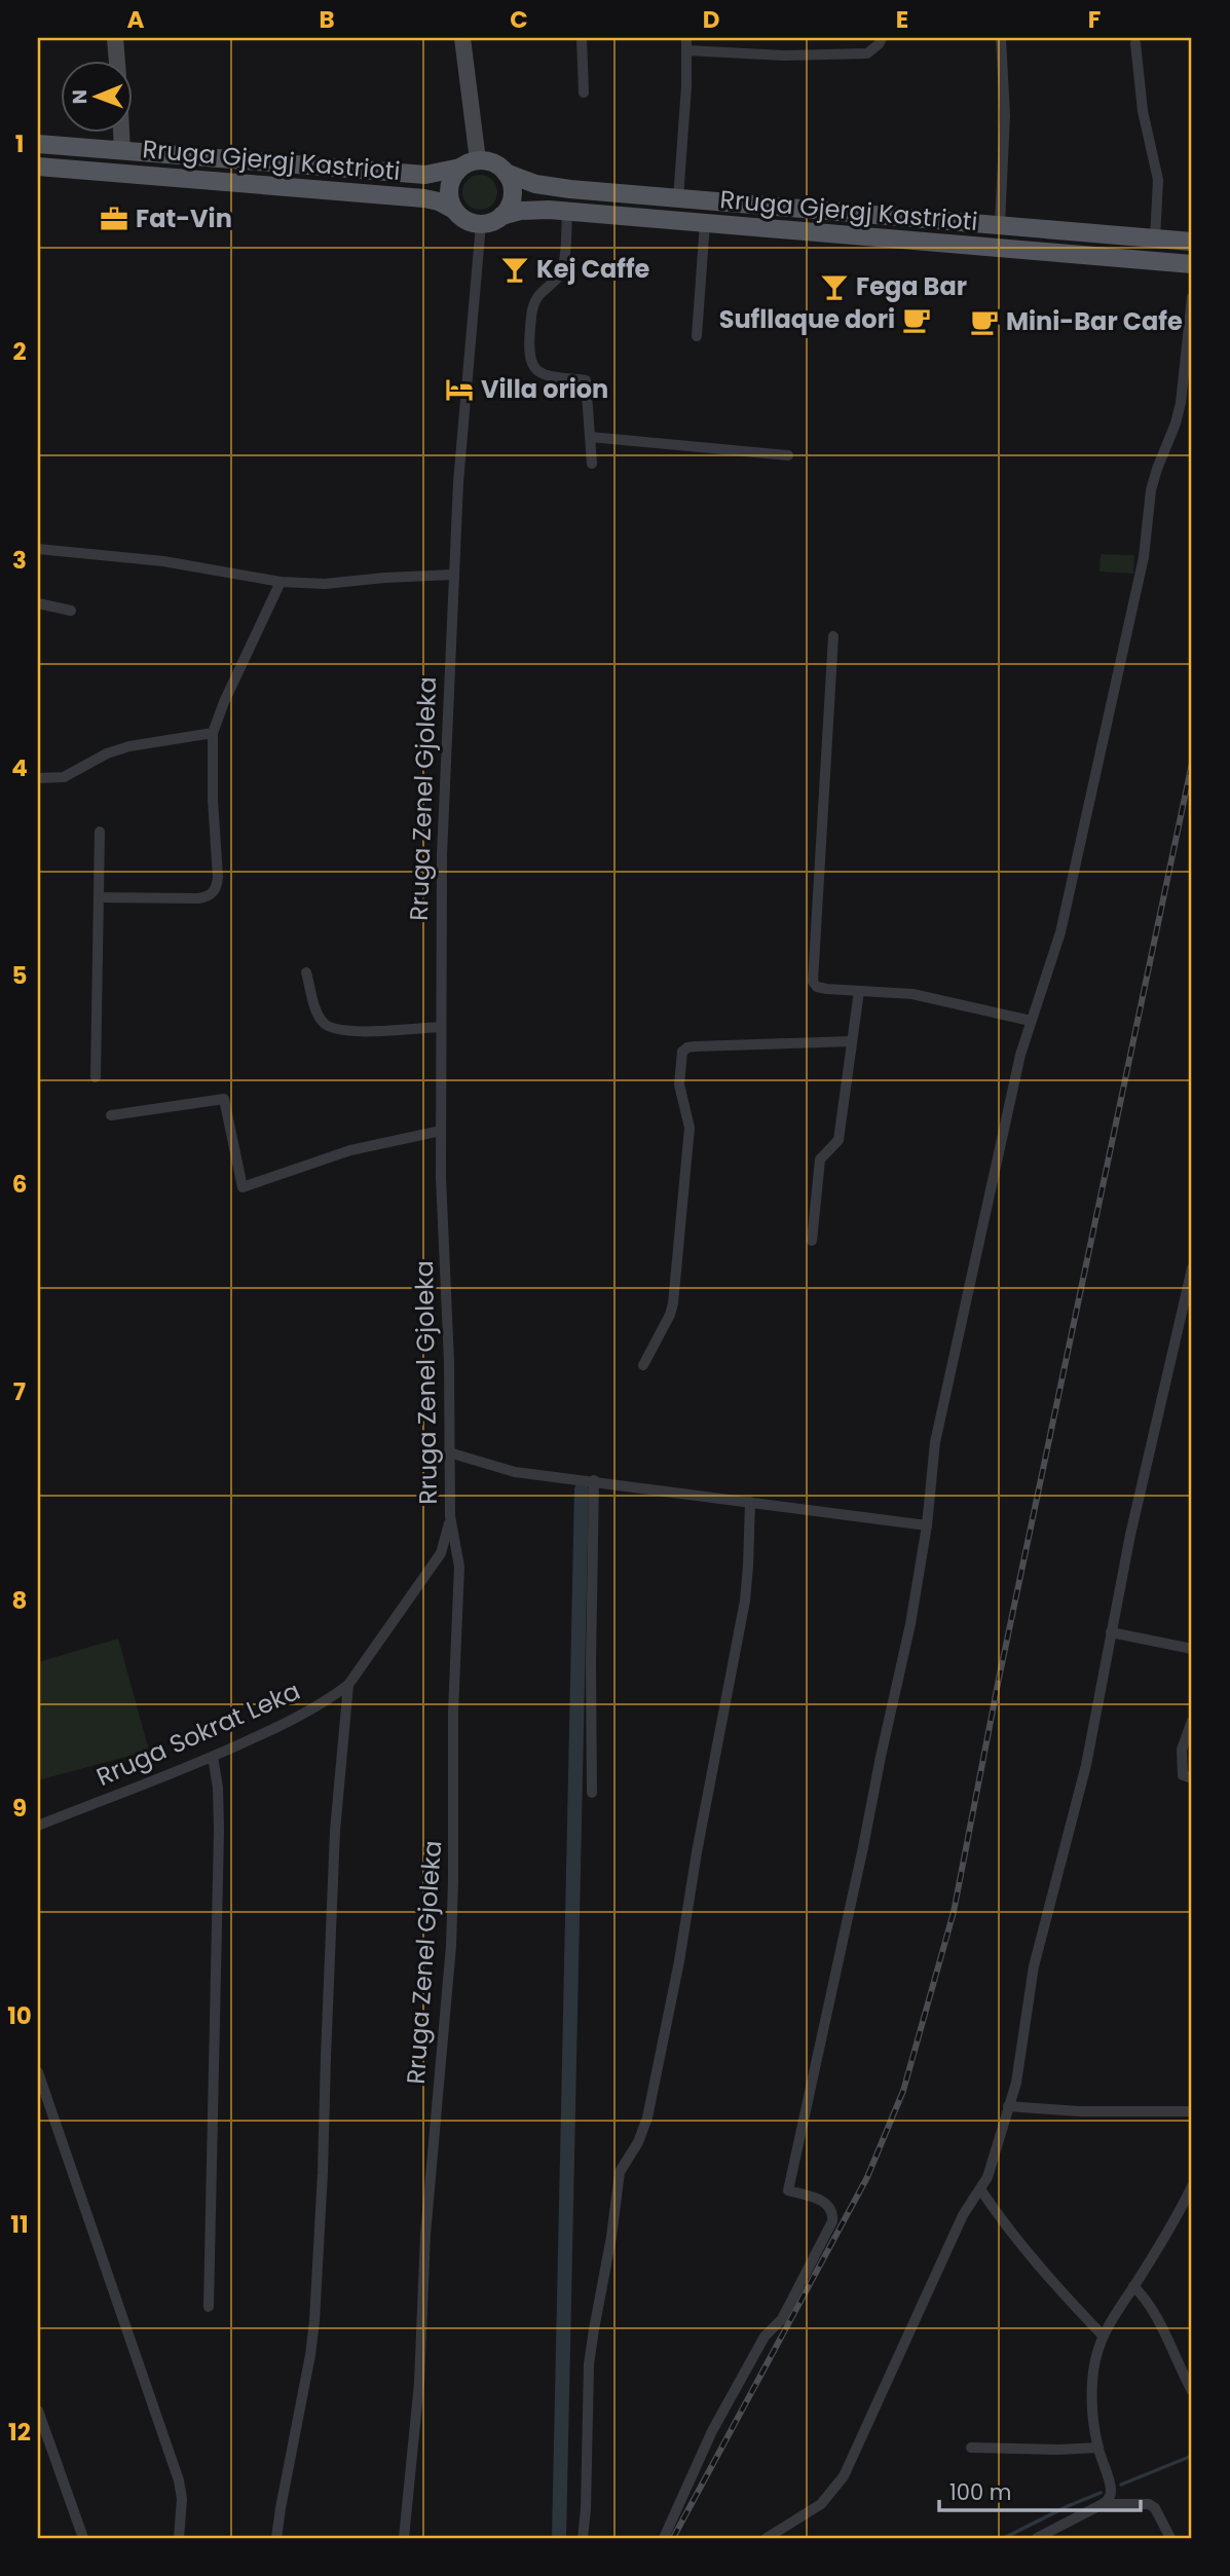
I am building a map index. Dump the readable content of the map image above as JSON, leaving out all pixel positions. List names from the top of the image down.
{
  "streets": {
    "main road": ["Rruga Gjergj Kastrioti"],
    "street": ["Rruga Zenel Gjoleka", "Rruga Sokrat Leka"]
  },
  "crossings": [
    ["Rruga Gjergj Kastrioti", "Rruga Zenel Gjoleka"],
    ["Rruga Zenel Gjoleka", "Rruga Sokrat Leka"]
  ],
  "places": {
    "office": ["Fat-Vin"],
    "bar": ["Kej Caffe", "Fega Bar"],
    "cafe": ["Sufllaque dori", "Mini-Bar Cafe"],
    "hotel": ["Villa orion"]
  },
  "scale_bar": "100 m",
  "north": "left",
  "grid": {
    "columns": [
      "A",
      "B",
      "C",
      "D",
      "E",
      "F"
    ],
    "rows": [
      "1",
      "2",
      "3",
      "4",
      "5",
      "6",
      "7",
      "8",
      "9",
      "10",
      "11",
      "12"
    ]
  }
}
